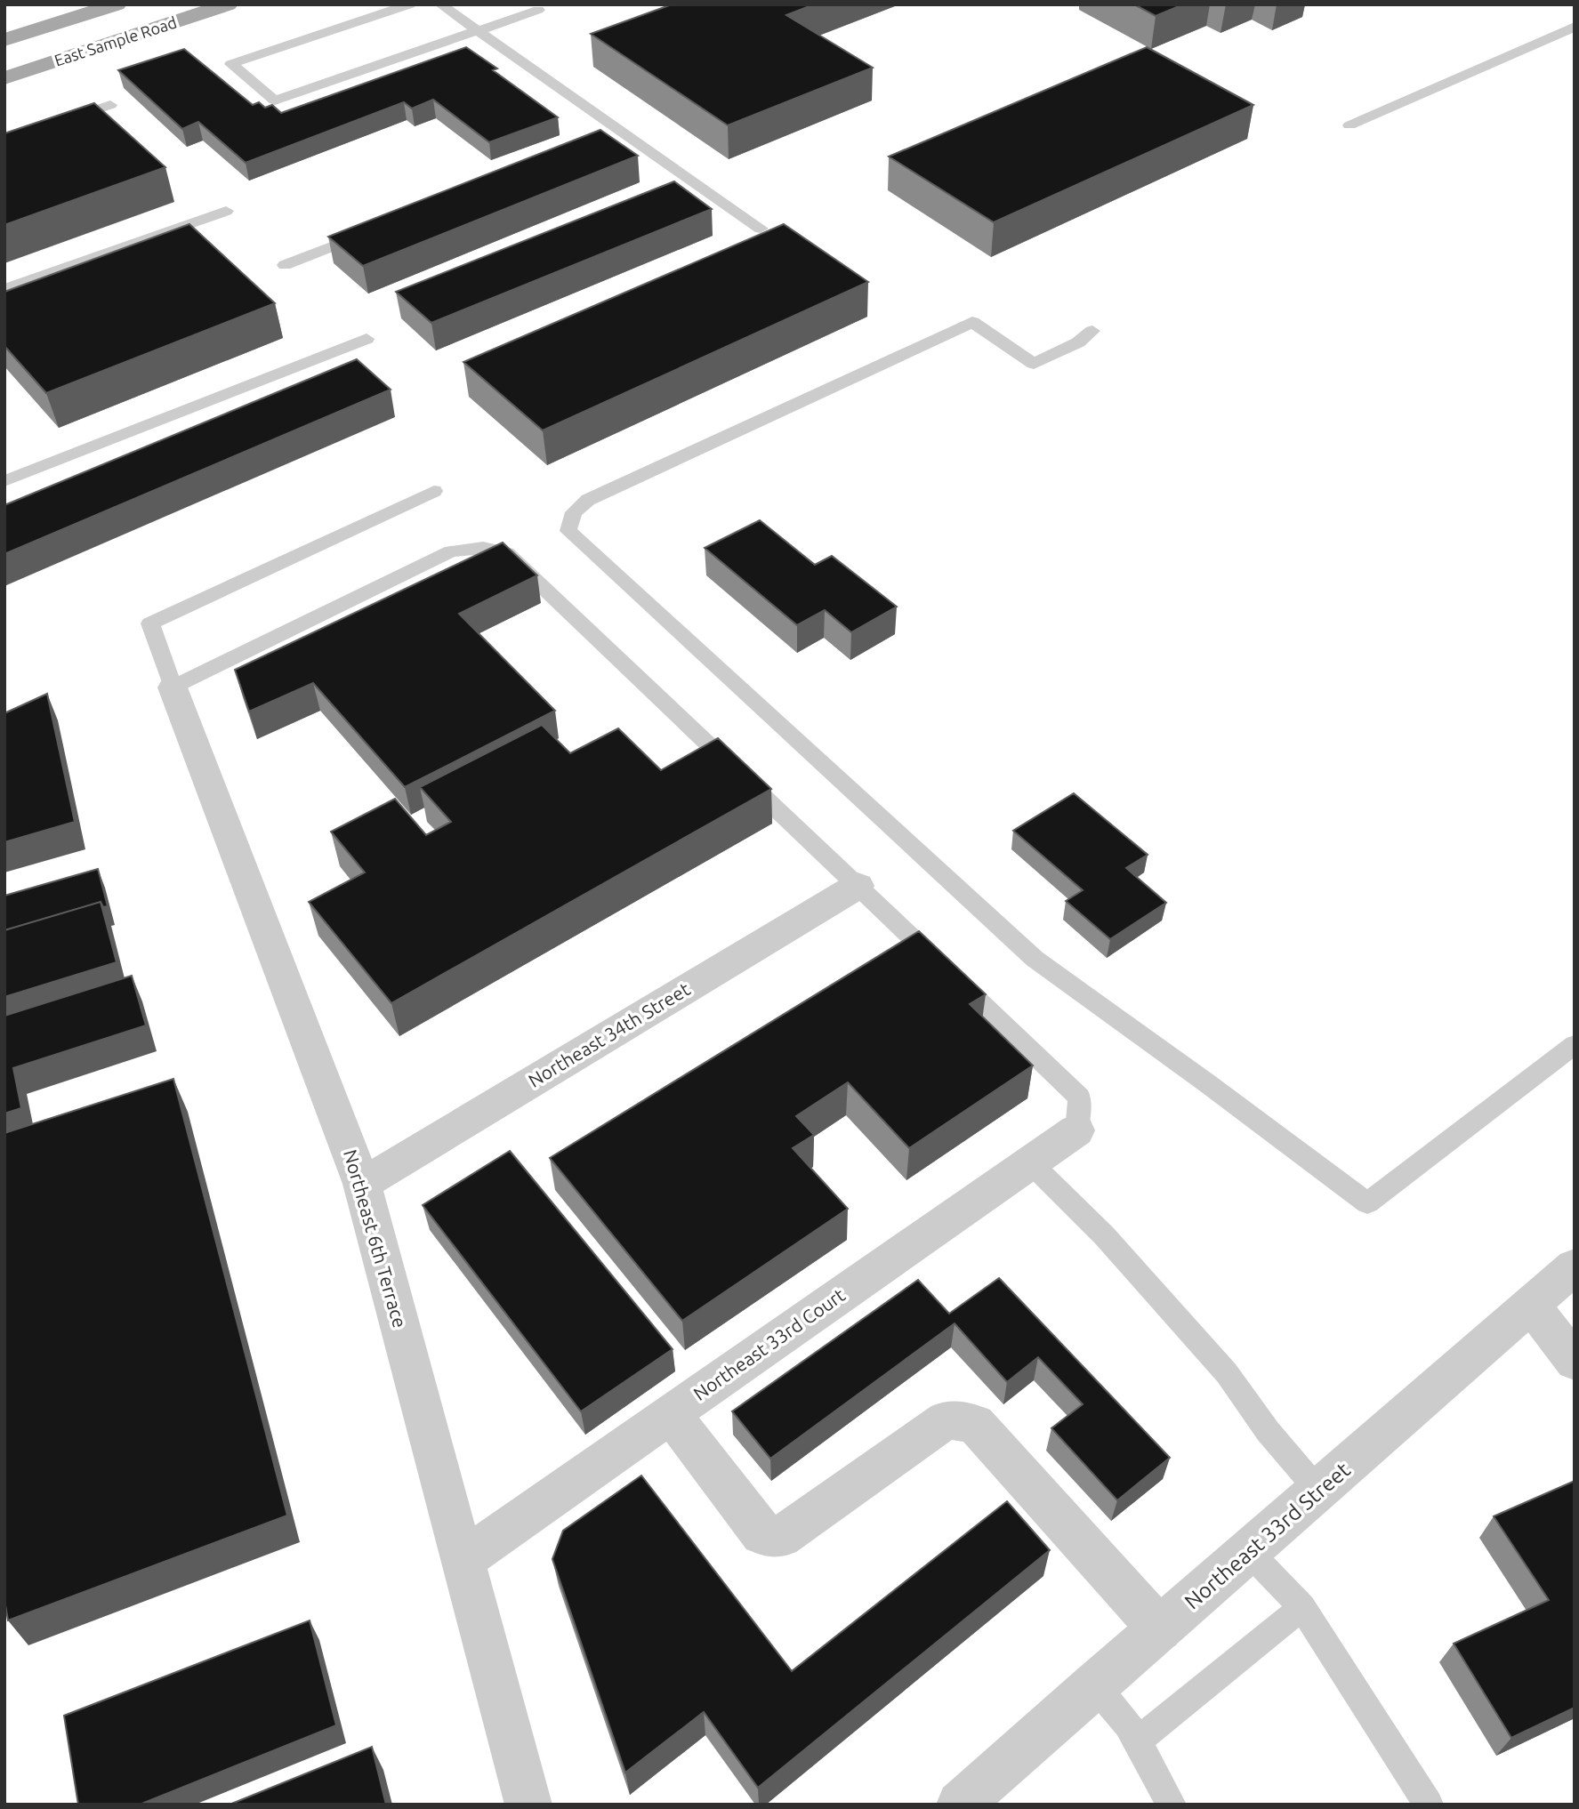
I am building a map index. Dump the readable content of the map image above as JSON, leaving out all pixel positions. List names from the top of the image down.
{
  "streets": {
    "main road": ["East Sample Road"],
    "street": [
      "Northeast 34th Street",
      "Northeast 6th Terrace",
      "Northeast 33rd Court",
      "Northeast 33rd Street"
    ]
  },
  "crossings": [
    ["Northeast 34th Street", "Northeast 6th Terrace"],
    ["Northeast 6th Terrace", "Northeast 33rd Court"]
  ]
}
